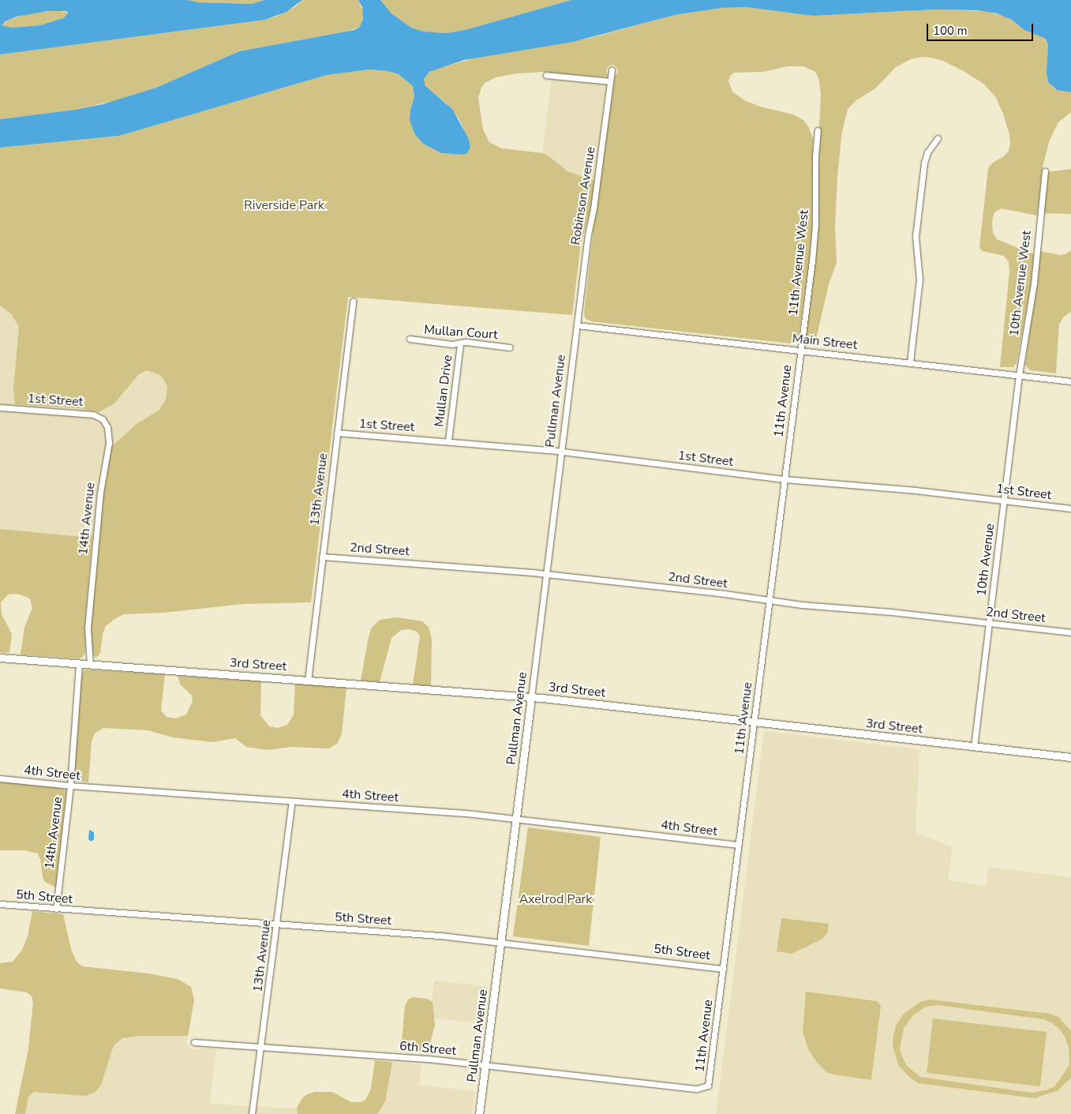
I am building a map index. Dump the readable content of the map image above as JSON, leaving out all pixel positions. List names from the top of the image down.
{
  "streets": {
    "street": [
      "Robinson Avenue",
      "11th Avenue West",
      "10th Avenue West",
      "Mullan Court",
      "Main Street",
      "Mullan Drive",
      "1st Street",
      "Pullman Avenue",
      "11th Avenue",
      "13th Avenue",
      "14th Avenue",
      "2nd Street",
      "10th Avenue",
      "3rd Street",
      "4th Street",
      "5th Street",
      "6th Street"
    ]
  },
  "crossings": [
    ["Robinson Avenue", "Main Street"],
    ["Robinson Avenue", "Pullman Avenue"],
    ["11th Avenue West", "Main Street"],
    ["11th Avenue West", "11th Avenue"],
    ["10th Avenue West", "Main Street"],
    ["10th Avenue West", "10th Avenue"],
    ["Mullan Court", "Mullan Drive"],
    ["Main Street", "Pullman Avenue"],
    ["Main Street", "11th Avenue"],
    ["Main Street", "10th Avenue"],
    ["Mullan Drive", "1st Street"],
    ["1st Street", "Pullman Avenue"],
    ["1st Street", "11th Avenue"],
    ["1st Street", "13th Avenue"],
    ["1st Street", "14th Avenue"],
    ["1st Street", "10th Avenue"],
    ["Pullman Avenue", "2nd Street"],
    ["Pullman Avenue", "3rd Street"],
    ["Pullman Avenue", "4th Street"],
    ["Pullman Avenue", "5th Street"],
    ["Pullman Avenue", "6th Street"],
    ["11th Avenue", "2nd Street"],
    ["11th Avenue", "3rd Street"],
    ["11th Avenue", "4th Street"],
    ["11th Avenue", "5th Street"],
    ["11th Avenue", "6th Street"],
    ["13th Avenue", "2nd Street"],
    ["13th Avenue", "3rd Street"],
    ["13th Avenue", "4th Street"],
    ["13th Avenue", "5th Street"],
    ["13th Avenue", "6th Street"],
    ["14th Avenue", "3rd Street"],
    ["14th Avenue", "4th Street"],
    ["14th Avenue", "5th Street"],
    ["2nd Street", "10th Avenue"],
    ["10th Avenue", "3rd Street"]
  ],
  "parks": ["Riverside Park", "Axelrod Park"],
  "scale_bar": "100 m"
}
